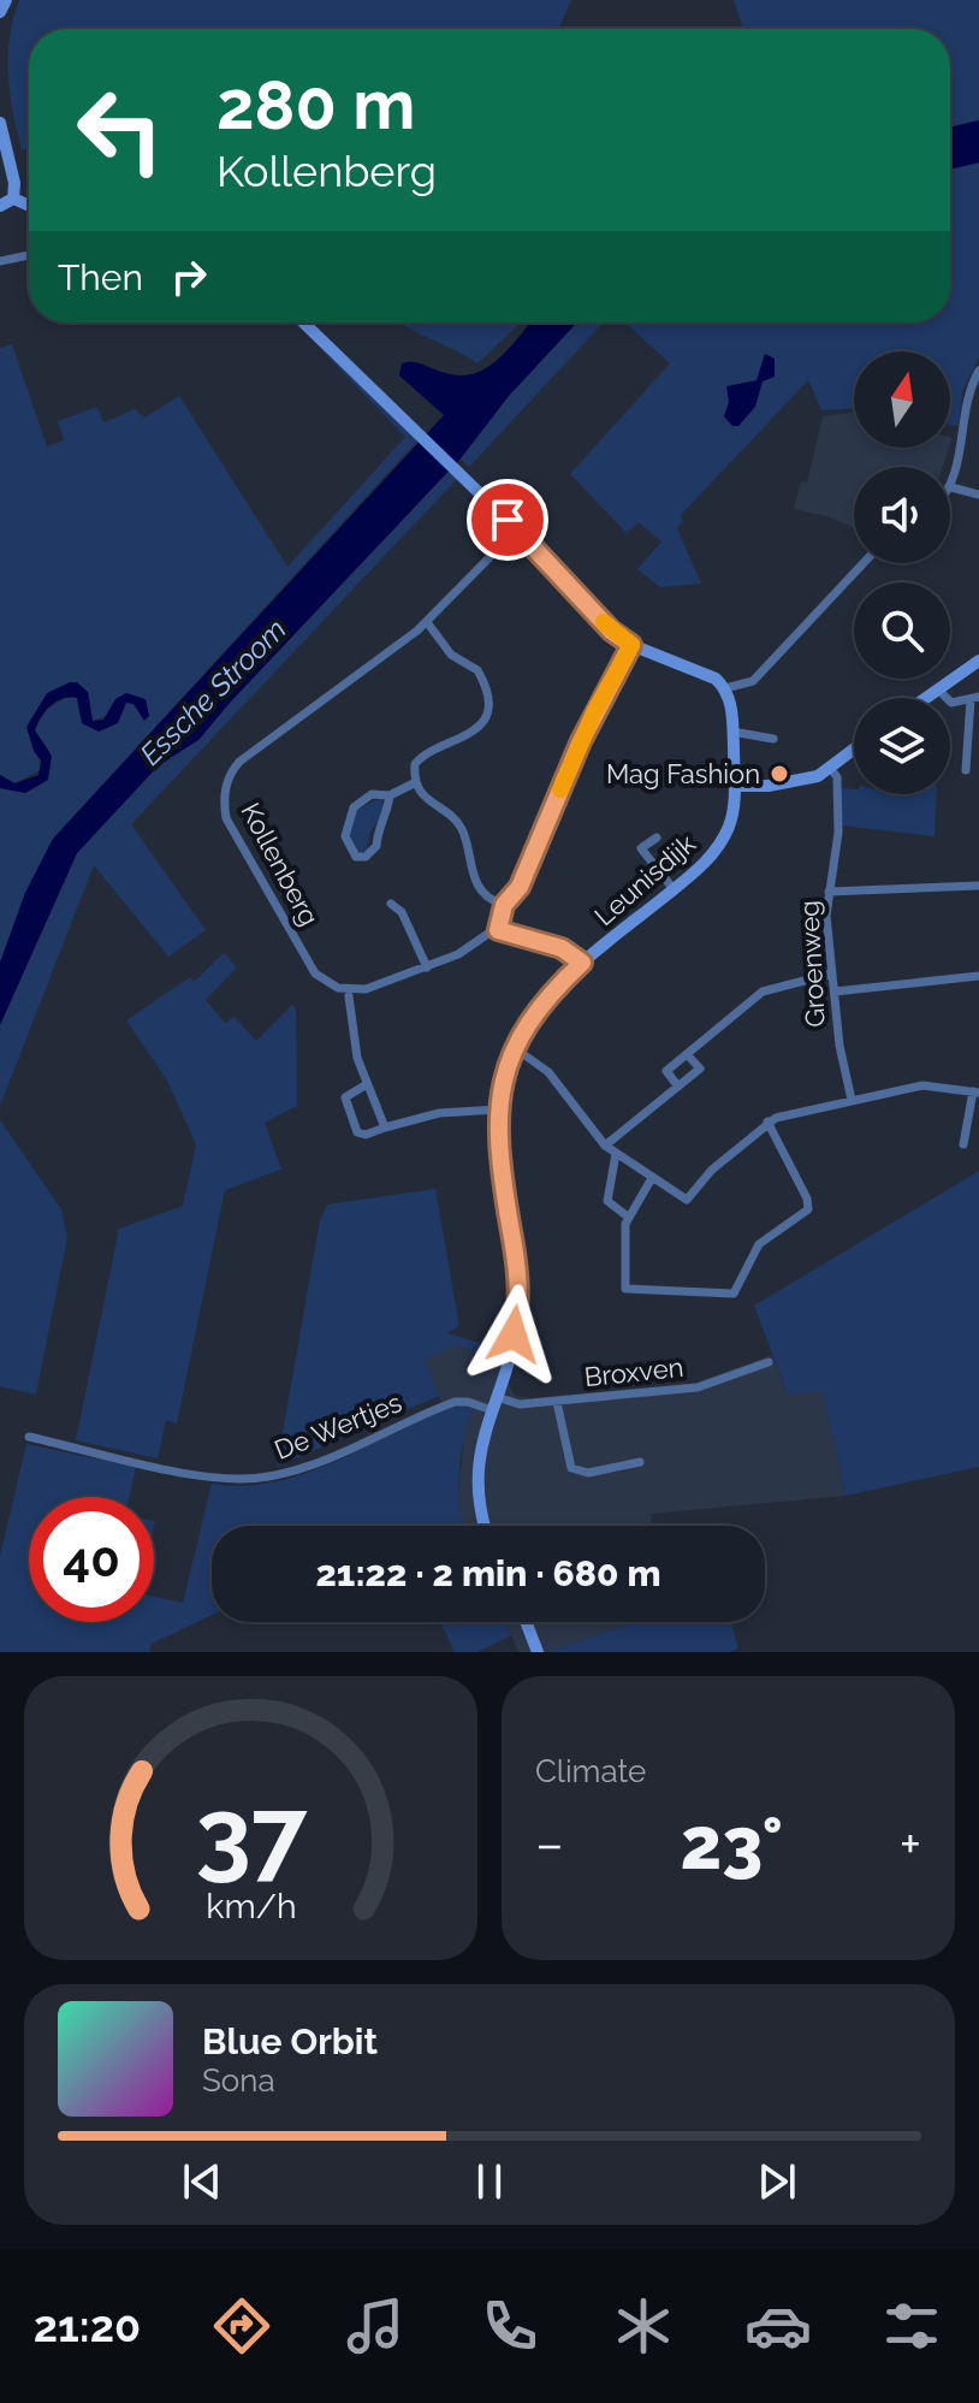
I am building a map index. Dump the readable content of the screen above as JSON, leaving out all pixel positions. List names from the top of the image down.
{
  "streets": {
    "street": [
      "Kollenberg",
      "Leunisdijk",
      "Groenweg",
      "Broxven",
      "De Wertjes"
    ]
  },
  "crossings": [
    ["Leunisdijk", "Broxven"],
    ["Leunisdijk", "De Wertjes"]
  ],
  "water": ["Essche Stroom"],
  "places": ["Mag Fashion"],
  "north": "top",
  "page": {
    "turn": ["280 m", "Kollenberg"],
    "then": "Then",
    "limit": "40",
    "trip": "21:22 · 2 min · 680 m",
    "tile": "Climate",
    "heat": ["−", "23°", "+"],
    "song": ["Blue Orbit", "Sona"],
    "tabs": "21:20",
    "gauge": ["37", "km/h"]
  }
}
